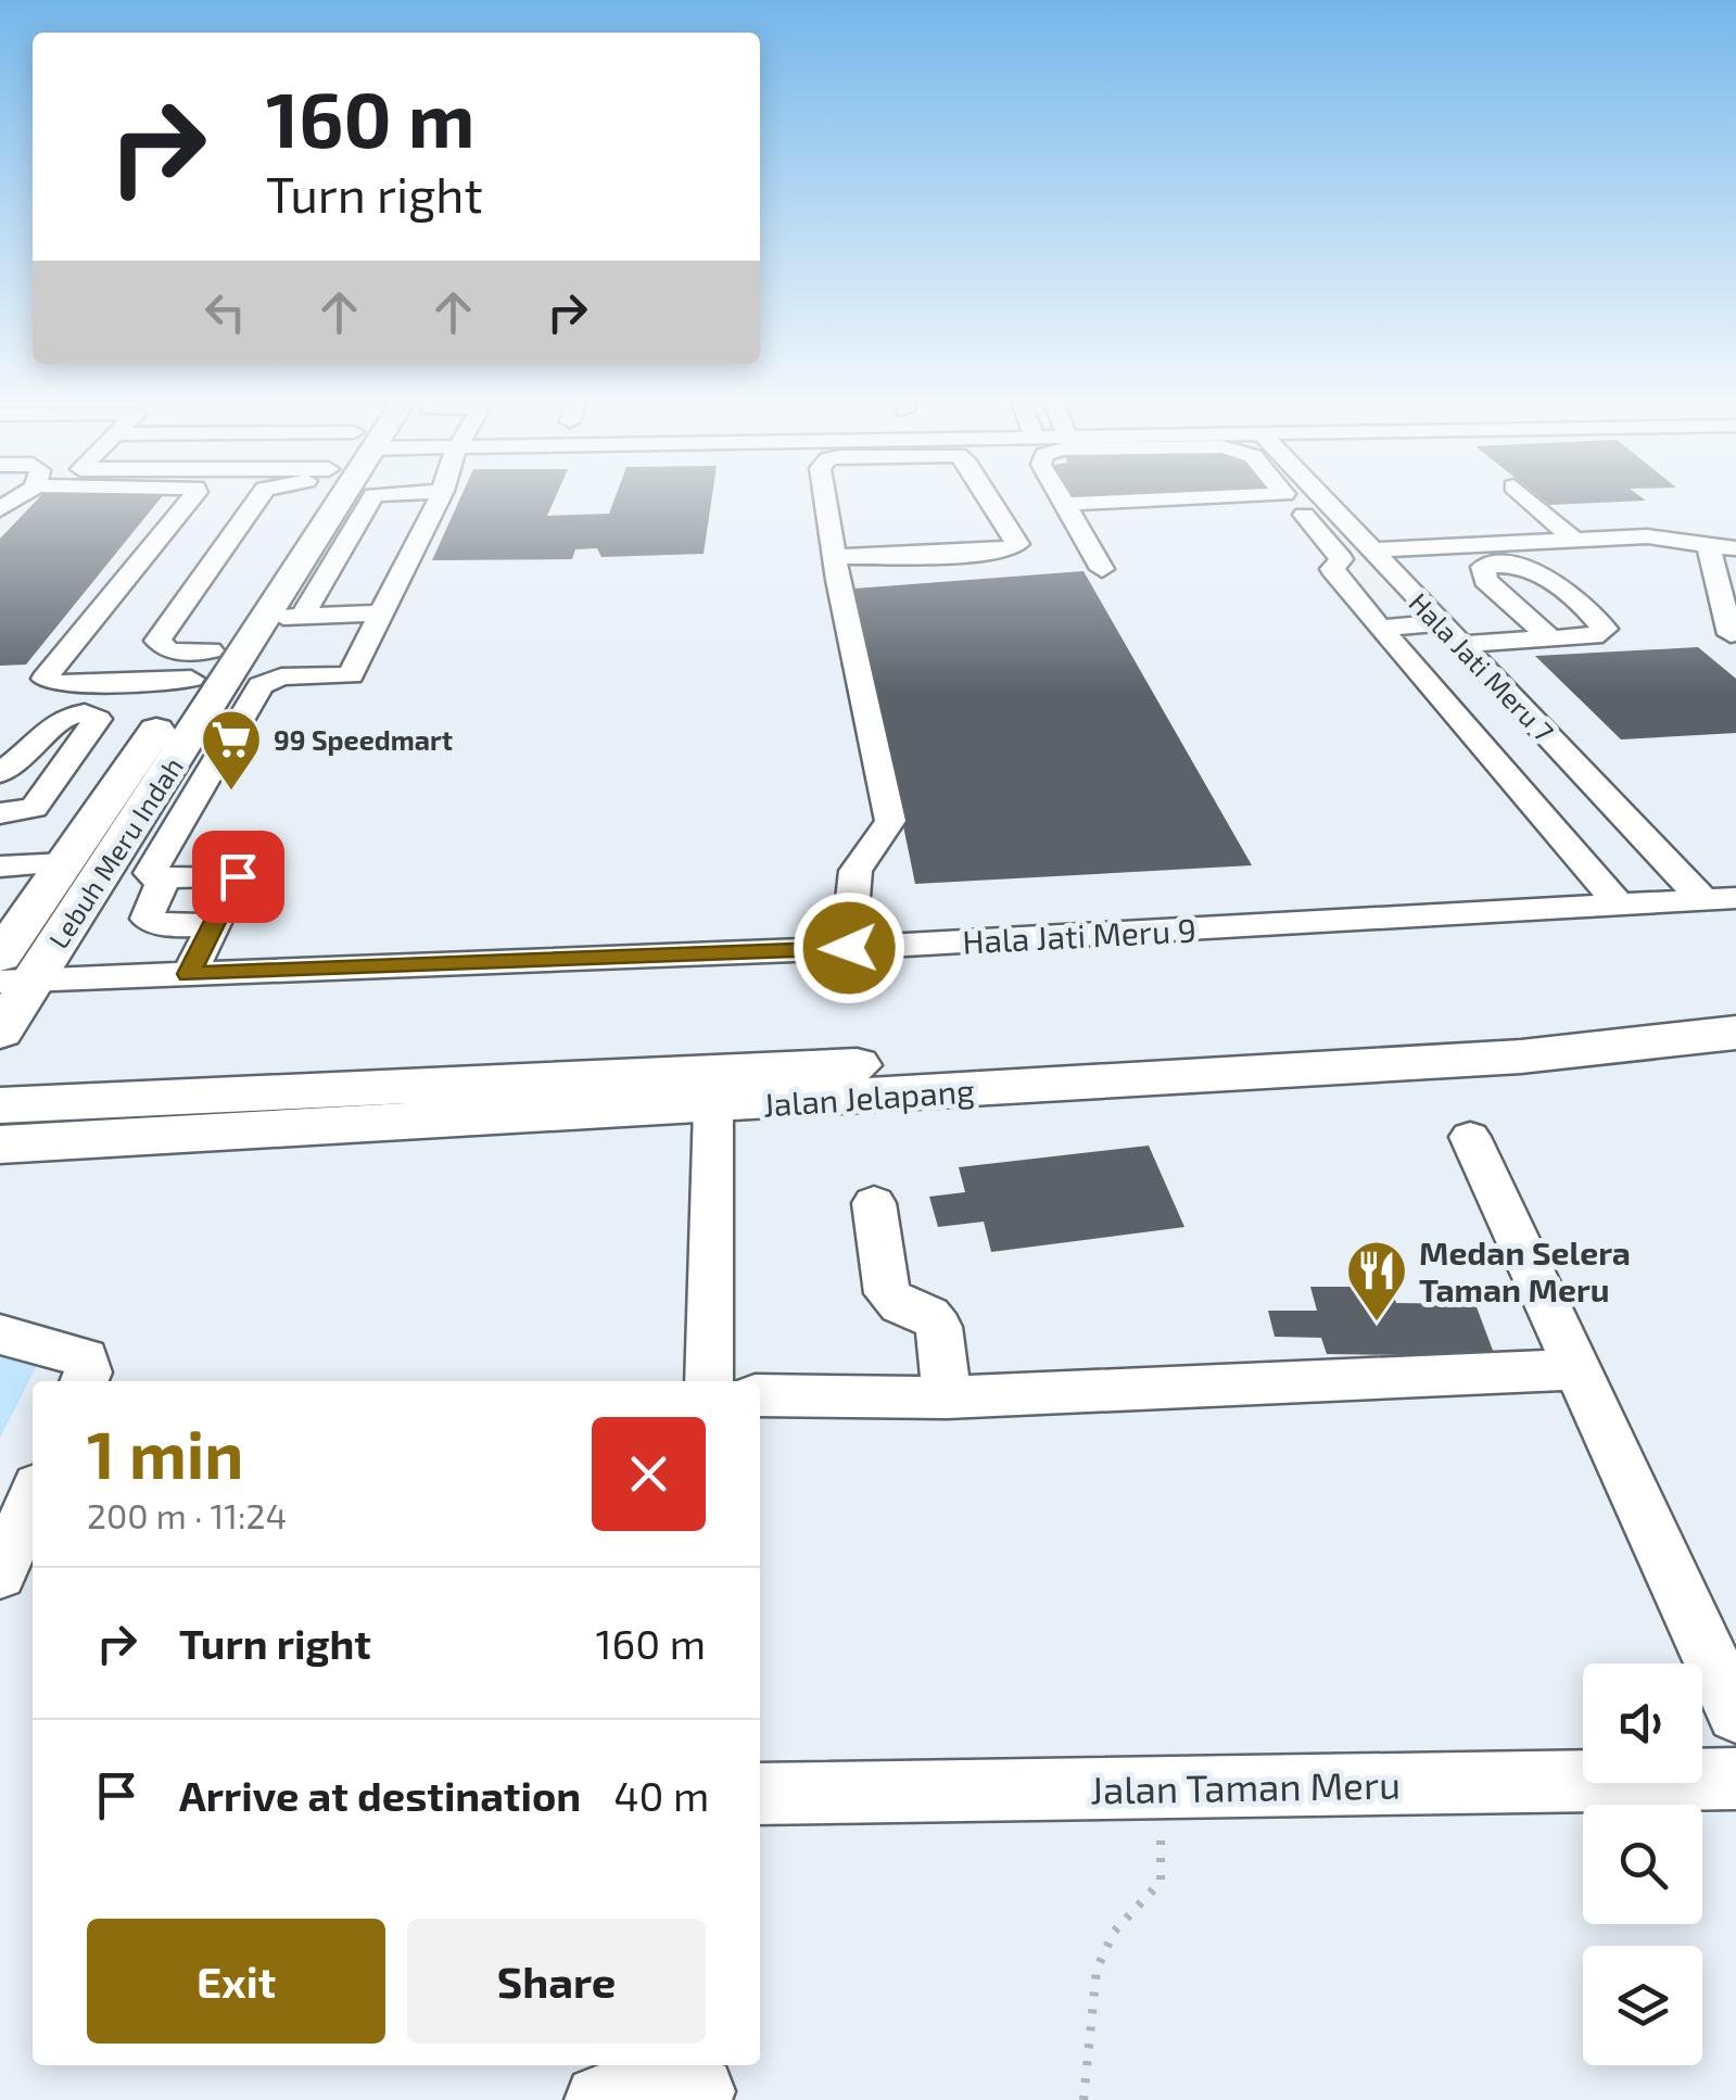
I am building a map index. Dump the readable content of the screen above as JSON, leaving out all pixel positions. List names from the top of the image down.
{
  "streets": {
    "main road": ["Lebuh Meru Indah", "Jalan Jelapang"],
    "street": ["Hala Jati Meru 7", "Hala Jati Meru 9", "Jalan Taman Meru"]
  },
  "crossings": [
    ["Hala Jati Meru 7", "Hala Jati Meru 9"],
    ["Lebuh Meru Indah", "Hala Jati Meru 9"]
  ],
  "places": {
    "supermarket": ["99 Speedmart"],
    "restaurant": ["Medan Selera Taman Meru"]
  },
  "page": {
    "turn": ["160 m", "Turn right"],
    "heading": ["1 min", "200 m · 11:24"],
    "list": [
      {
        "name": "Turn right",
        "value": "160 m"
      },
      {
        "name": "Arrive at destination",
        "value": "40 m"
      }
    ],
    "buttons": ["Exit", "Share"]
  }
}
